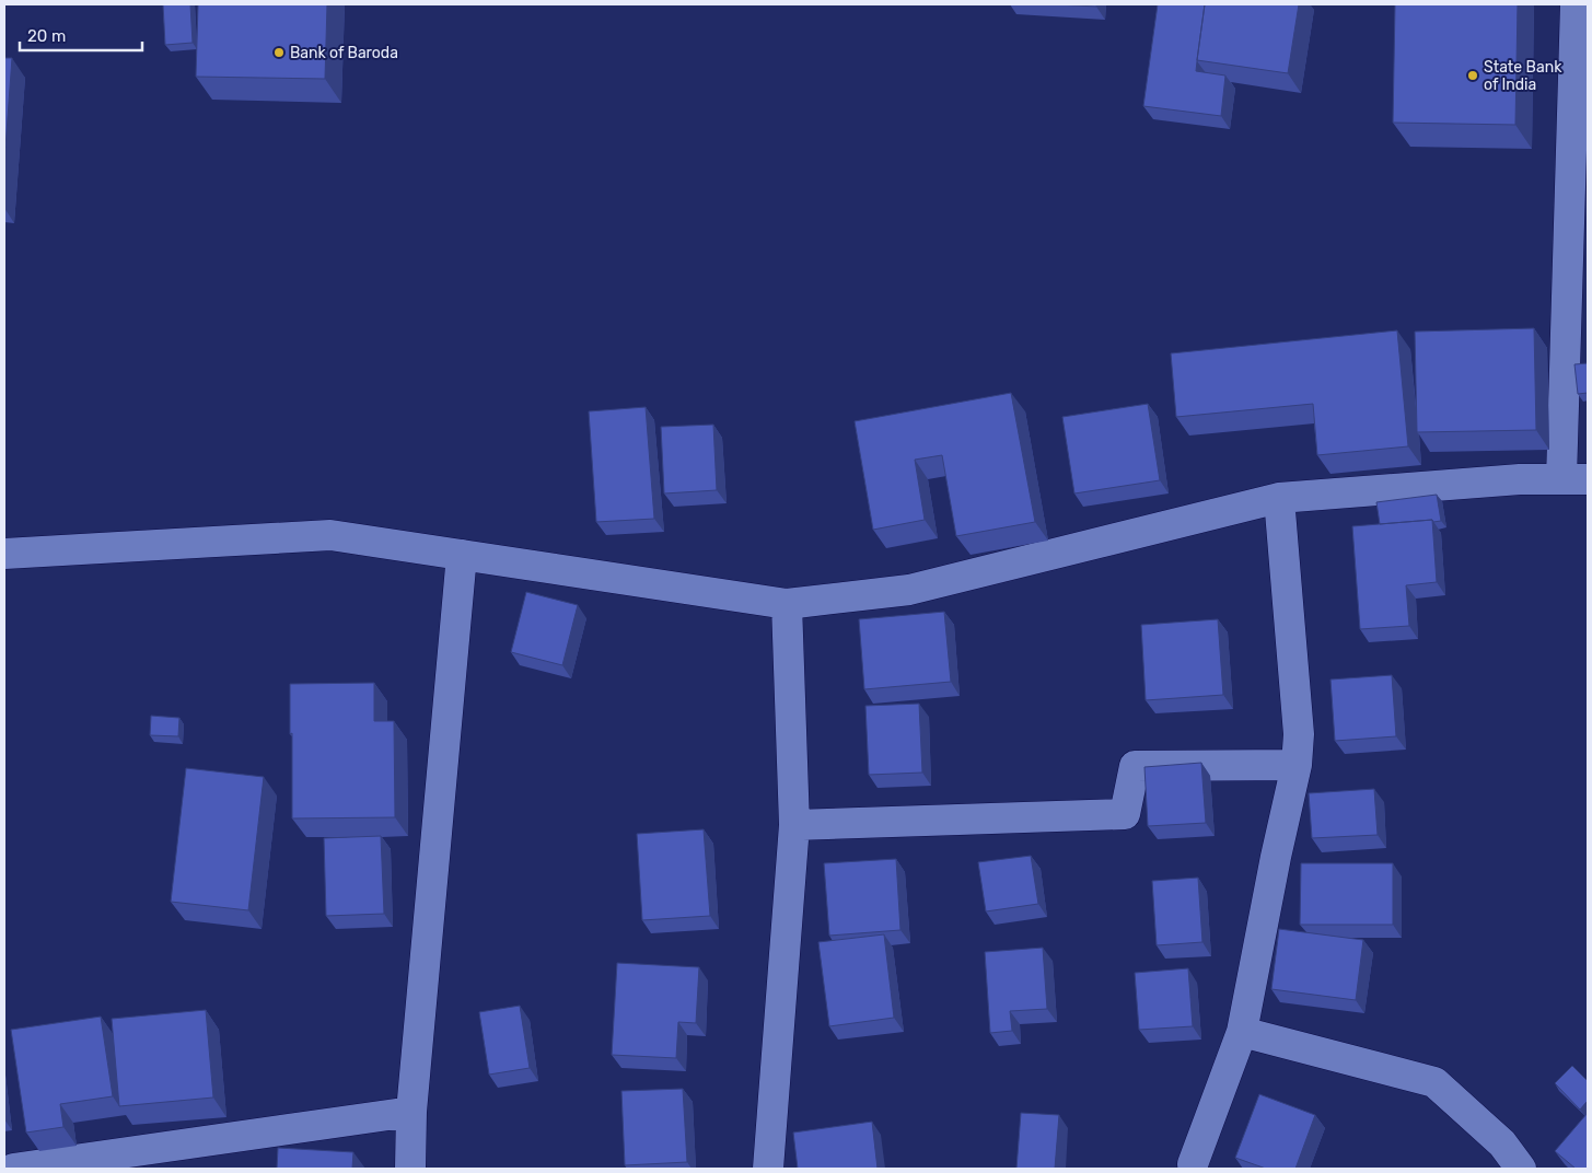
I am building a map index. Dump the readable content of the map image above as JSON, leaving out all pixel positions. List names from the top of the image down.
{
  "places": ["Bank of Baroda", "State Bank of India"],
  "scale_bar": "20 m"
}
